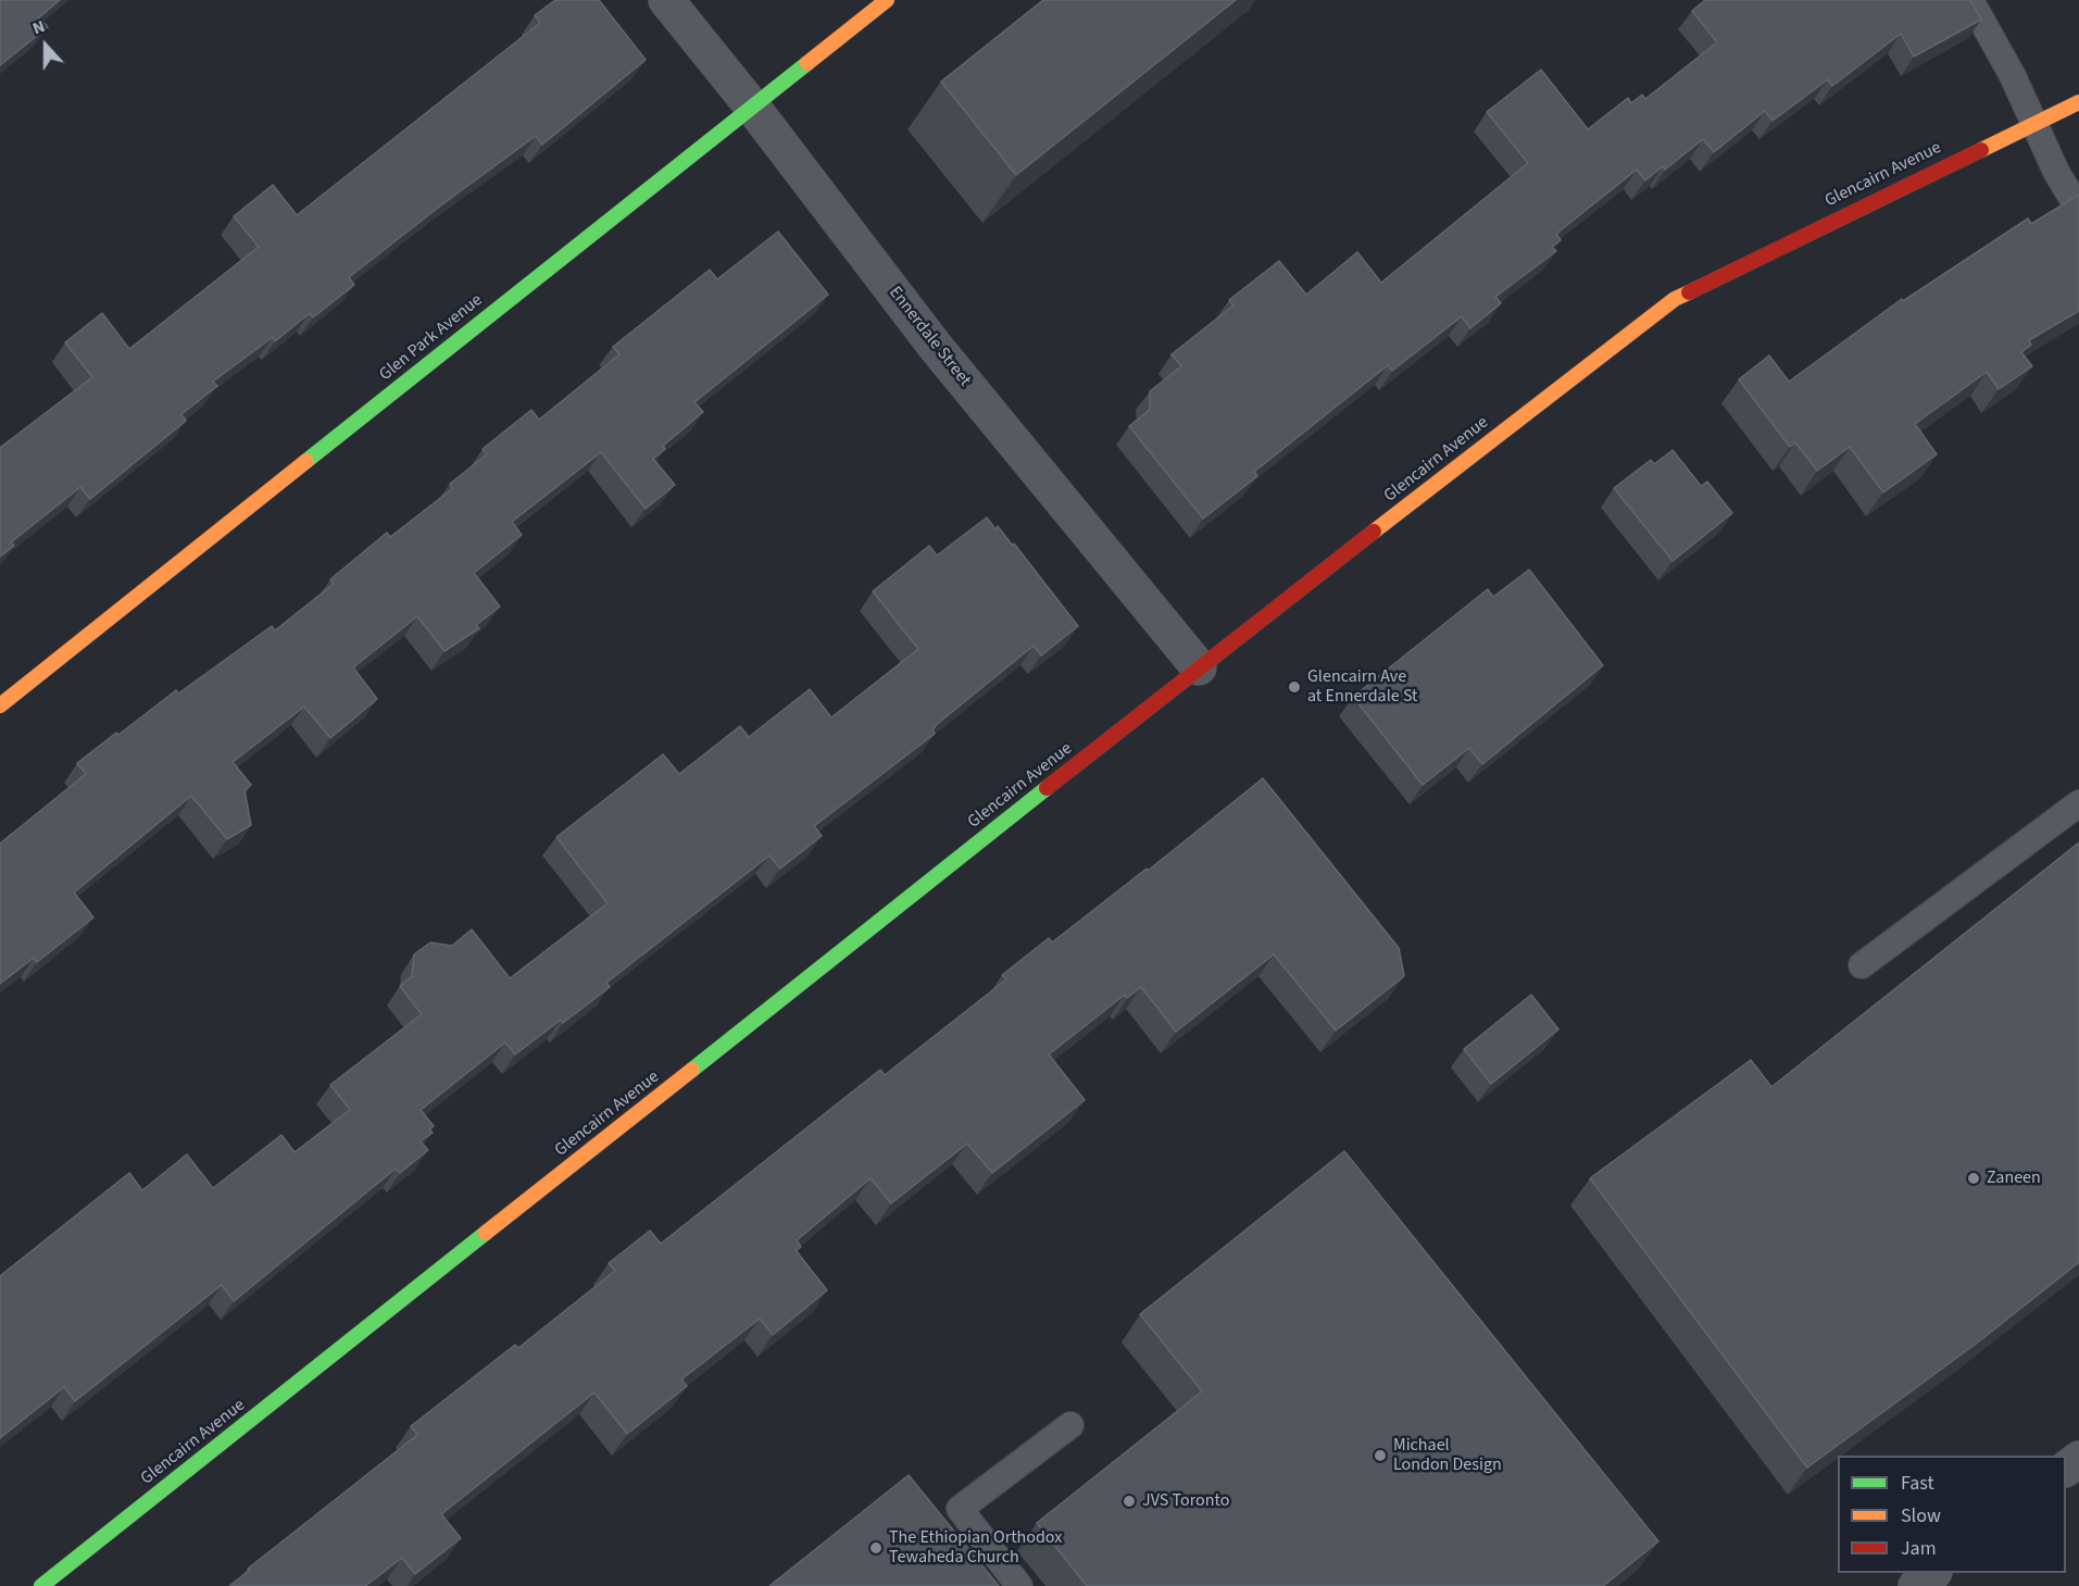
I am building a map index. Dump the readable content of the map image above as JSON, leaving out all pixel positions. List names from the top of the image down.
{
  "streets": {
    "street": ["Glencairn Avenue", "Ennerdale Street", "Glen Park Avenue"]
  },
  "crossings": [
    ["Glencairn Avenue", "Ennerdale Street"],
    ["Ennerdale Street", "Glen Park Avenue"]
  ],
  "places": [
    "Glencairn Ave at Ennerdale St",
    "Zaneen",
    "Michael London Design",
    "JVS Toronto",
    "The Ethiopian Orthodox Tewaheda Church"
  ],
  "legend": ["Fast", "Slow", "Jam"],
  "north": "top"
}
